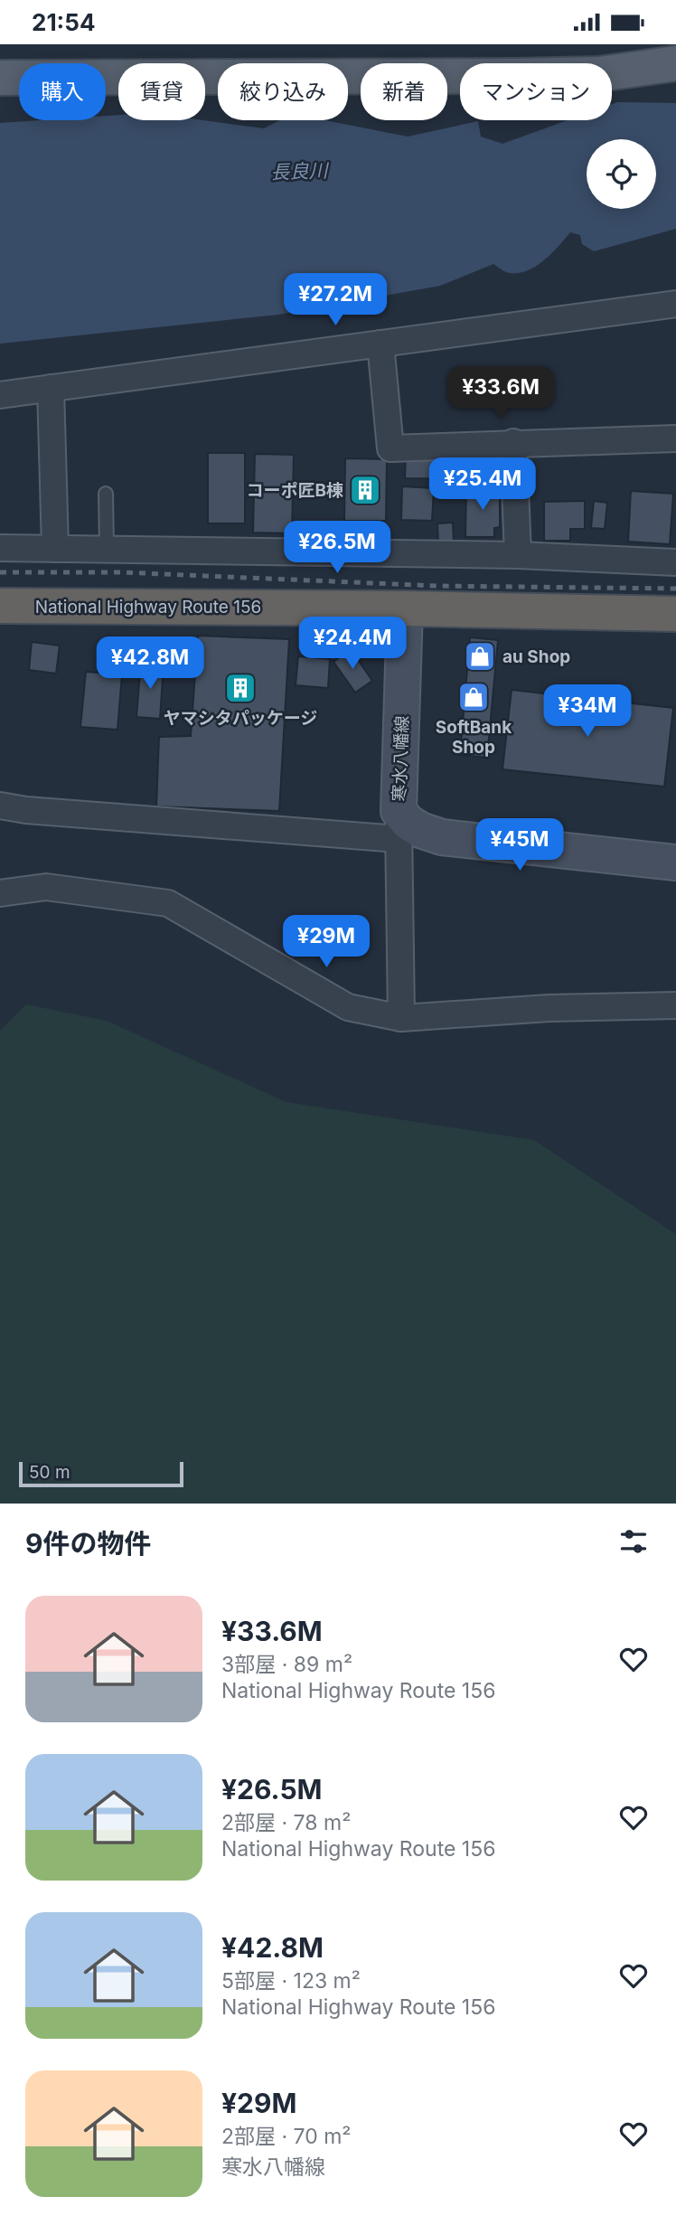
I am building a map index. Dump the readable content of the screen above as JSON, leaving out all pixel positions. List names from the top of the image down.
{
  "streets": {
    "highway": ["National Highway Route 156"],
    "main road": ["寒水八幡線"]
  },
  "crossings": [
    ["National Highway Route 156", "寒水八幡線"]
  ],
  "water": ["長良川"],
  "places": {
    "building": ["コーポ匠B棟", "ヤマシタパッケージ"],
    "shop": ["au Shop", "SoftBank Shop"]
  },
  "scale_bar": "50 m",
  "page": {
    "status": "21:54",
    "chip": [
      "購入",
      "賃貸",
      "絞り込み",
      "新着",
      "マンション"
    ],
    "price": [
      "¥27.2M",
      "¥33.6M",
      "¥25.4M",
      "¥26.5M",
      "¥24.4M",
      "¥42.8M",
      "¥34M",
      "¥45M",
      "¥29M"
    ],
    "scale": "50 m",
    "heading": "9件の物件",
    "list": [
      {
        "name": "¥33.6M",
        "note": "3部屋 · 89 m² · National Highway Route 156"
      },
      {
        "name": "¥26.5M",
        "note": "2部屋 · 78 m² · National Highway Route 156"
      },
      {
        "name": "¥42.8M",
        "note": "5部屋 · 123 m² · National Highway Route 156"
      },
      {
        "name": "¥29M",
        "note": "2部屋 · 70 m² · 寒水八幡線"
      }
    ]
  }
}
